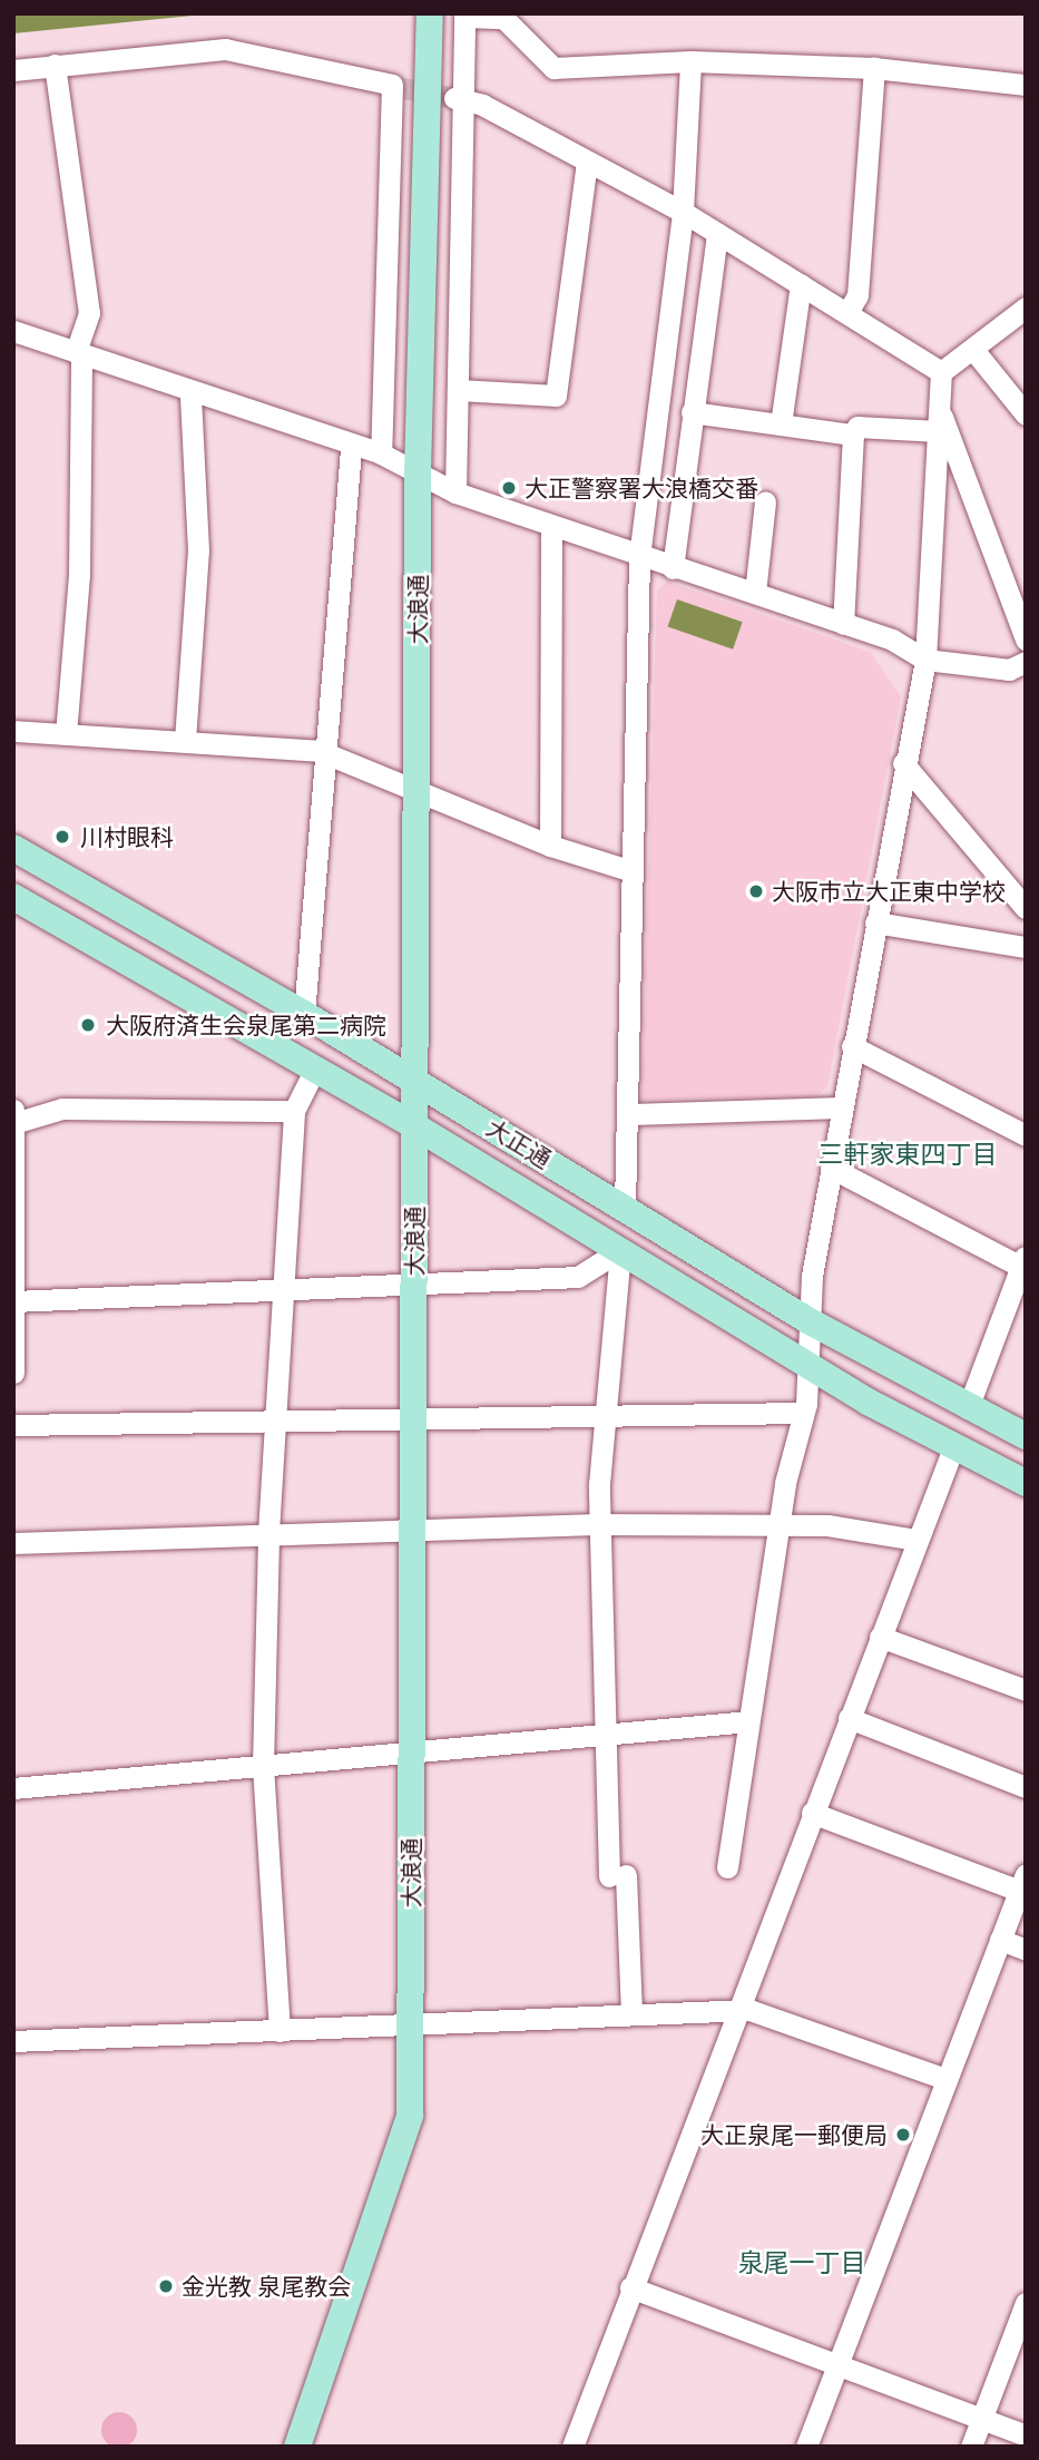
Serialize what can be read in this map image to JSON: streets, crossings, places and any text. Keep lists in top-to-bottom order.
{
  "streets": {
    "main road": ["大浪通", "大正通"]
  },
  "crossings": [
    ["大浪通", "大正通"]
  ],
  "districts": ["三軒家東四丁目", "泉尾一丁目"],
  "places": [
    "大正警察署大浪橋交番",
    "川村眼科",
    "大阪市立大正東中学校",
    "大阪府済生会泉尾第二病院",
    "大正泉尾一郵便局",
    "金光教 泉尾教会"
  ]
}
